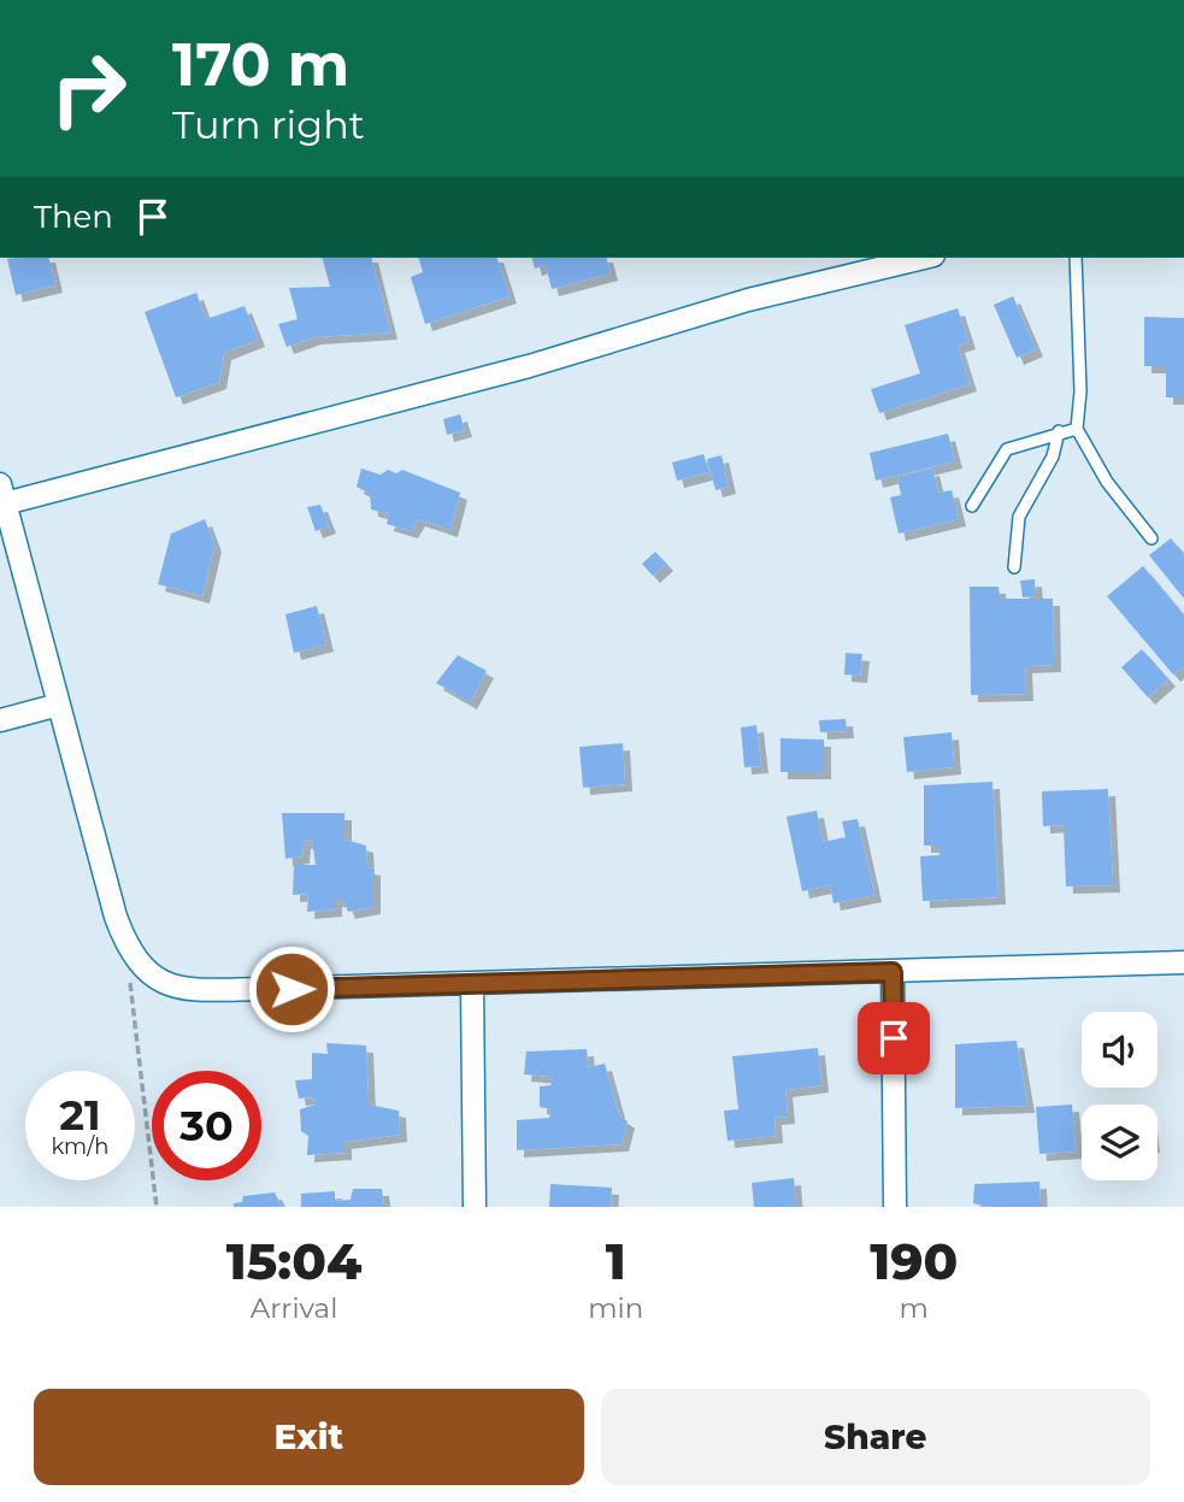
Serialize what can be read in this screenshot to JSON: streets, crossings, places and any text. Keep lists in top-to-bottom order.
{
  "page": {
    "turn": ["170 m", "Turn right"],
    "then": "Then",
    "speed": "21 km/h",
    "limit": "30",
    "eta": [
      "15:04",
      "Arrival",
      "1",
      "min",
      "190",
      "m"
    ],
    "buttons": ["Exit", "Share"]
  }
}
